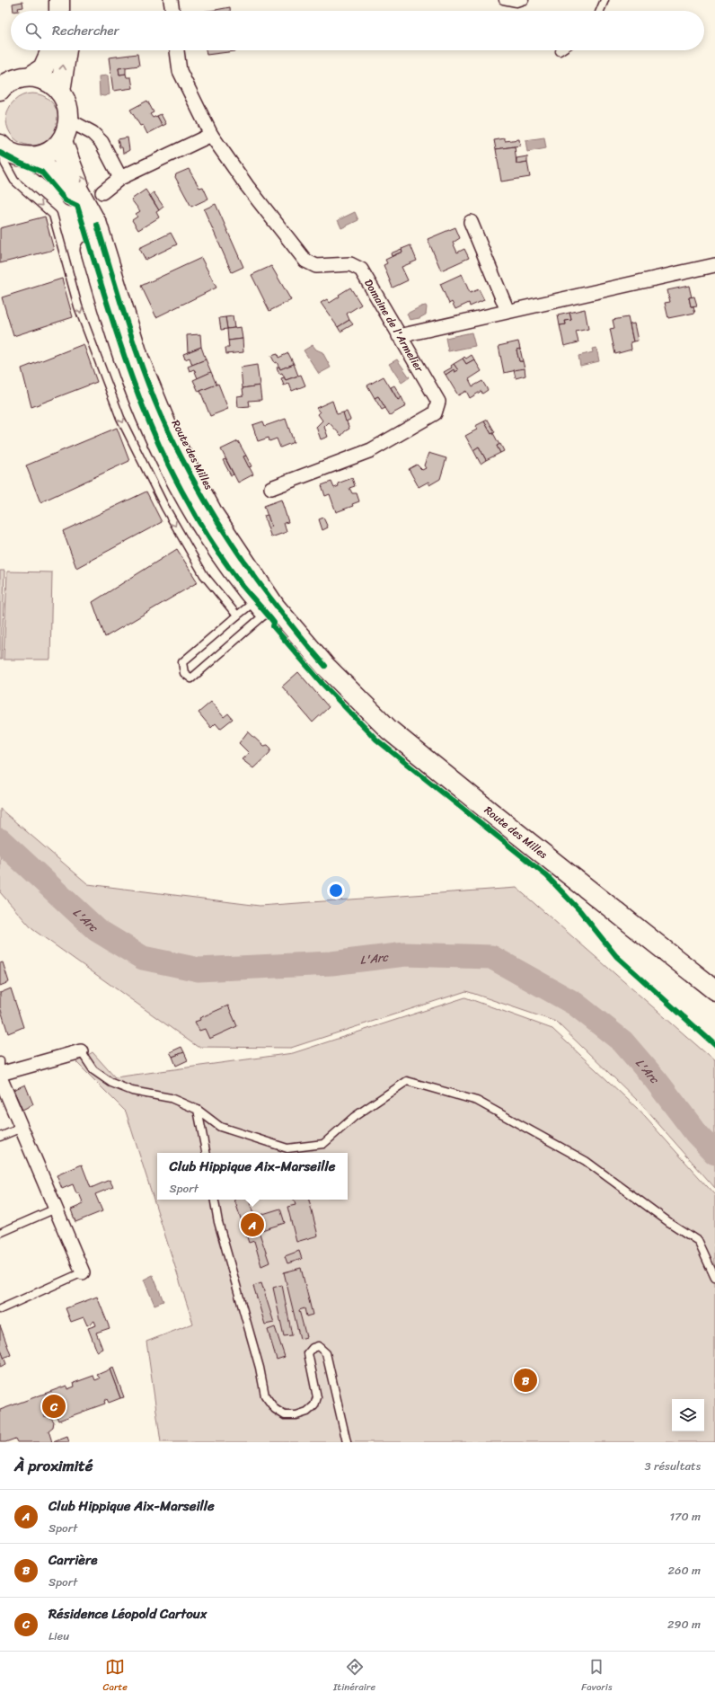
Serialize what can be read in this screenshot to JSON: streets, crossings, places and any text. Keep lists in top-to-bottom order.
{
  "streets": {
    "main road": ["Route des Milles"],
    "street": ["Domaine de l'Armelier"]
  },
  "water": ["L'Arc"],
  "page": {
    "search": "Rechercher",
    "popup": ["Club Hippique Aix-Marseille", "Sport"],
    "pins": ["A", "B", "C"],
    "heading": ["À proximité", "3 résultats"],
    "list": [
      {
        "mark": "A",
        "name": "Club Hippique Aix-Marseille",
        "note": "Sport",
        "value": "170 m"
      },
      {
        "mark": "B",
        "name": "Carrière",
        "note": "Sport",
        "value": "260 m"
      },
      {
        "mark": "C",
        "name": "Résidence Léopold Cartoux",
        "note": "Lieu",
        "value": "290 m"
      }
    ],
    "nav": ["Carte", "Itinéraire", "Favoris"]
  }
}
